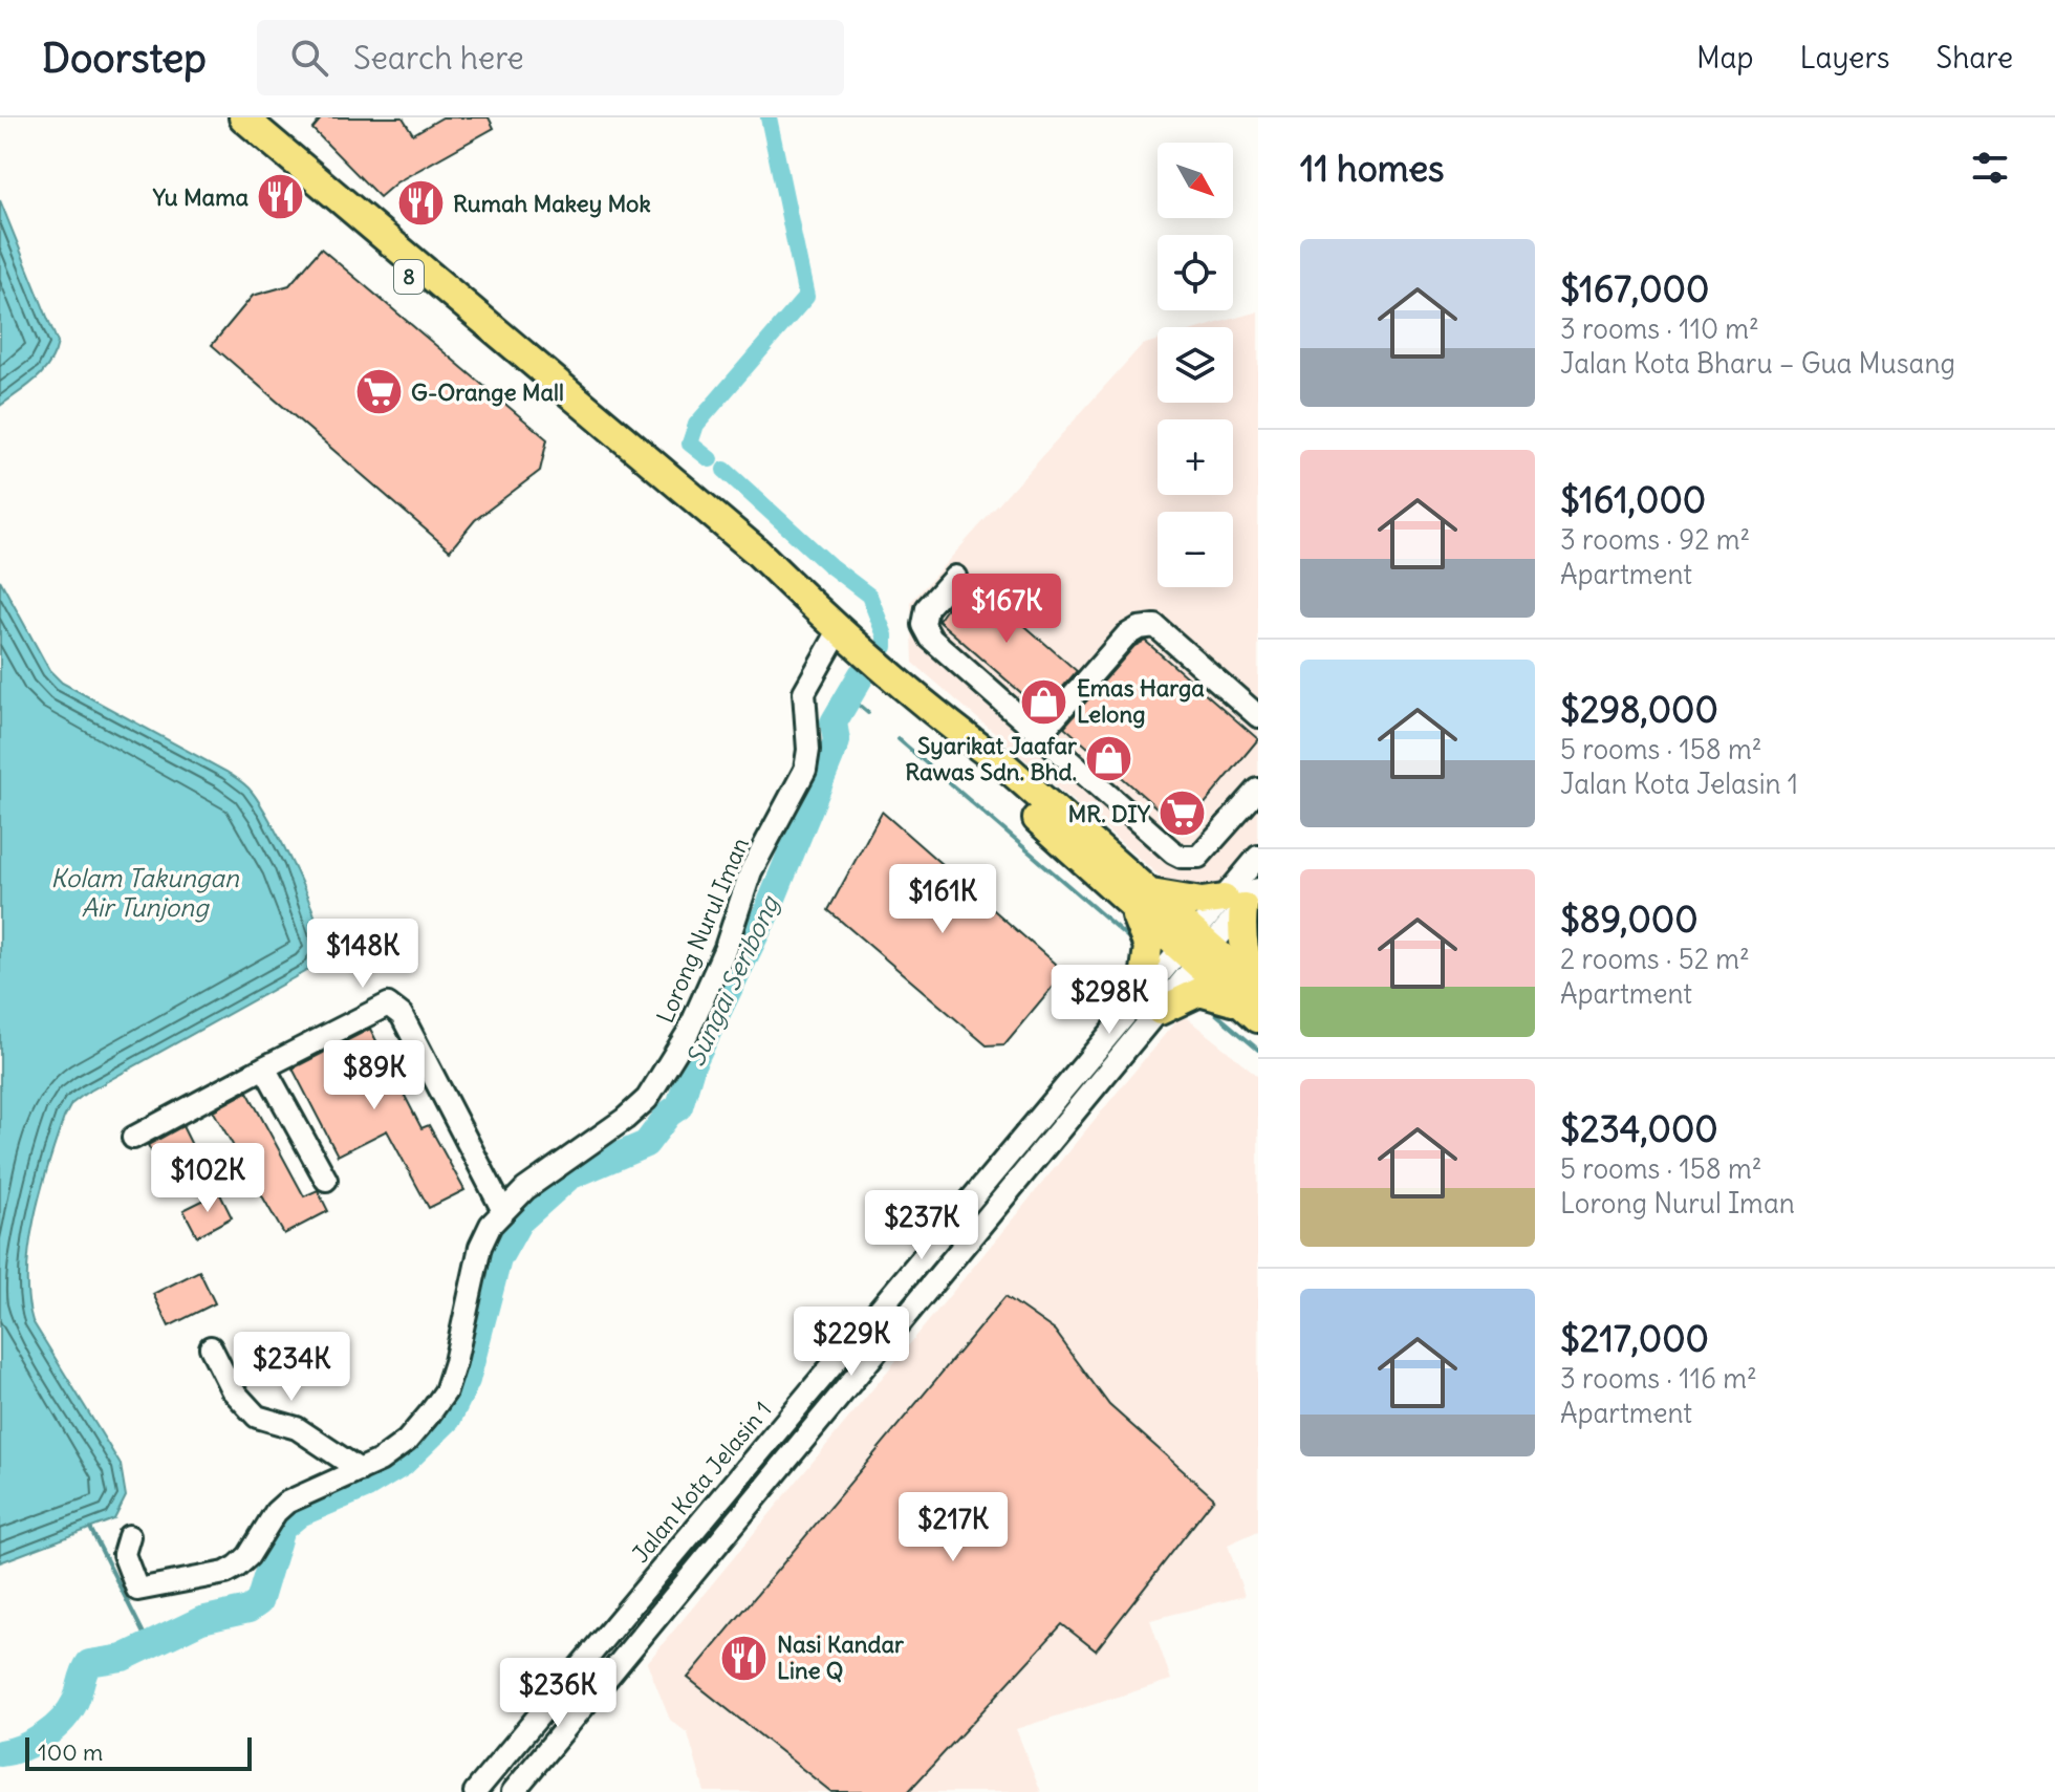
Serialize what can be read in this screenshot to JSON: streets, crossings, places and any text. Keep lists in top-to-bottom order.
{
  "streets": {
    "main road": ["8"],
    "street": ["Lorong Nurul Iman", "Jalan Kota Jelasin 1"]
  },
  "crossings": [
    ["8", "Lorong Nurul Iman"]
  ],
  "water": ["Kolam Takungan Air Tunjong", "Sungai Seribong"],
  "places": {
    "restaurant": ["Yu Mama", "Rumah Makey Mok", "Nasi Kandar Line Q"],
    "supermarket": ["G-Orange Mall", "MR. DIY"],
    "shop": ["Emas Harga Lelong", "Syarikat Jaafar Rawas Sdn. Bhd."]
  },
  "scale_bar": "100 m",
  "north": "bottom right",
  "page": {
    "header": "Doorstep",
    "search": "Search here",
    "nav": ["Map", "Layers", "Share"],
    "heading": "11 homes",
    "map_buttons": ["+", "−"],
    "list": [
      {
        "name": "$167,000",
        "note": "3 rooms · 110 m² · Jalan Kota Bharu – Gua Musang"
      },
      {
        "name": "$161,000",
        "note": "3 rooms · 92 m² · Apartment"
      },
      {
        "name": "$298,000",
        "note": "5 rooms · 158 m² · Jalan Kota Jelasin 1"
      },
      {
        "name": "$89,000",
        "note": "2 rooms · 52 m² · Apartment"
      },
      {
        "name": "$234,000",
        "note": "5 rooms · 158 m² · Lorong Nurul Iman"
      },
      {
        "name": "$217,000",
        "note": "3 rooms · 116 m² · Apartment"
      }
    ],
    "price": [
      "$167K",
      "$161K",
      "$148K",
      "$298K",
      "$89K",
      "$102K",
      "$237K",
      "$229K",
      "$234K",
      "$217K",
      "$236K"
    ],
    "scale": "100 m"
  }
}
